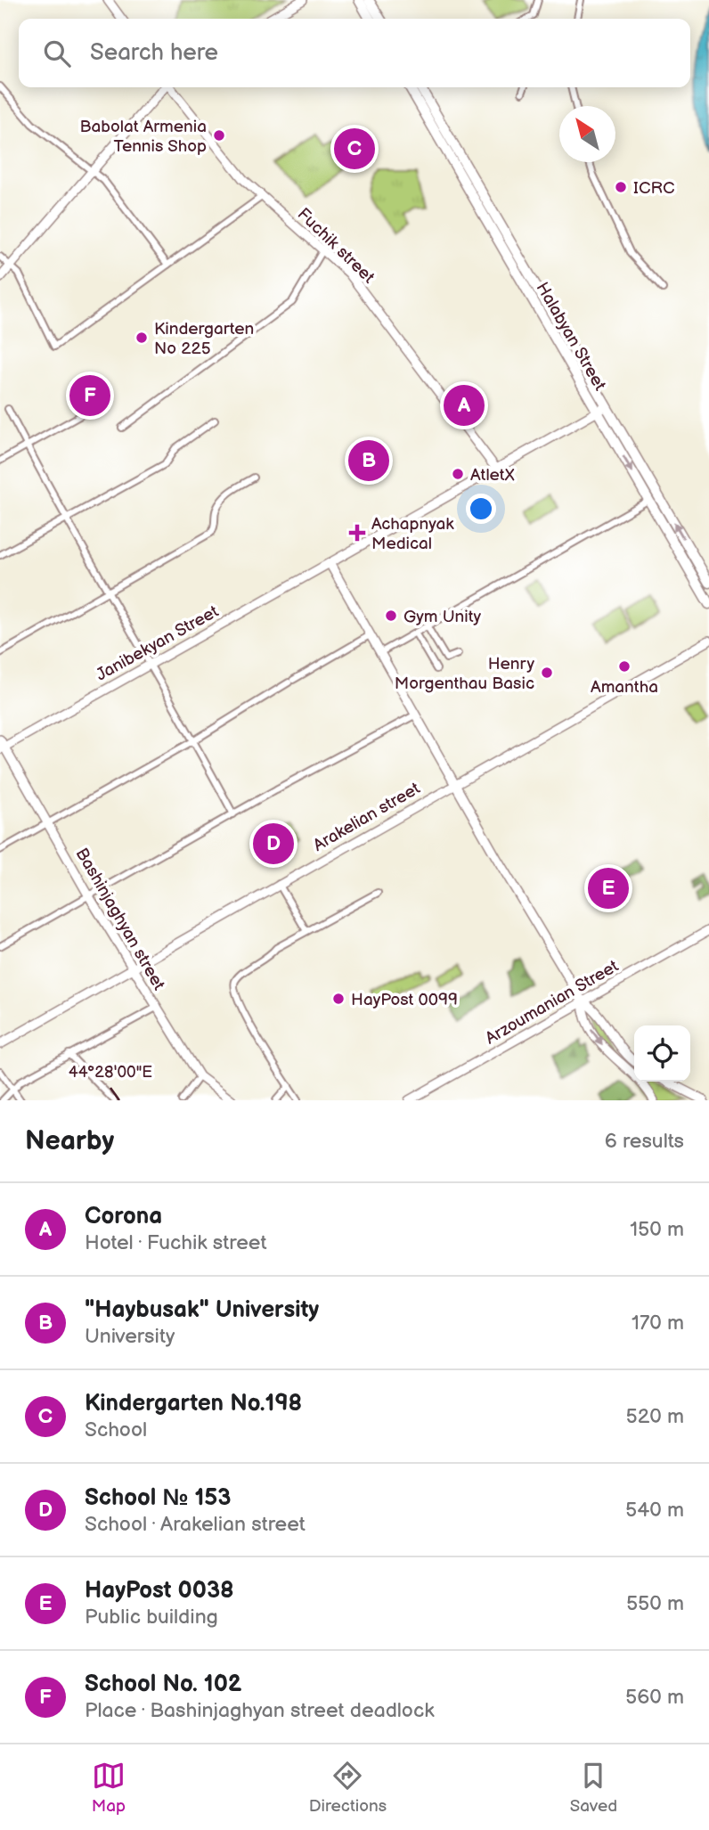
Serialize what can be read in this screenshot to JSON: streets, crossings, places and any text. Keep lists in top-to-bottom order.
{
  "streets": {
    "main road": [
      "Fuchik street",
      "Halabyan Street",
      "Janibekyan Street",
      "Arakelian street",
      "Bashinjaghyan street",
      "Arzoumanian Street"
    ]
  },
  "crossings": [
    ["Fuchik street", "Janibekyan Street"],
    ["Halabyan Street", "Janibekyan Street"],
    ["Janibekyan Street", "Bashinjaghyan street"],
    ["Arakelian street", "Bashinjaghyan street"]
  ],
  "places": {
    "other": [
      "Babolat Armenia Tennis Shop",
      "ICRC",
      "Kindergarten No 225",
      "AtletX",
      "Gym Unity",
      "Amantha",
      "Henry Morgenthau Basic",
      "HayPost 0099"
    ],
    "health": ["Achapnyak Medical"]
  },
  "north": "top left",
  "page": {
    "search": "Search here",
    "pins": [
      "C",
      "F",
      "A",
      "B",
      "D",
      "E"
    ],
    "heading": ["Nearby", "6 results"],
    "list": [
      {
        "mark": "A",
        "name": "Corona",
        "note": "Hotel · Fuchik street",
        "value": "150 m"
      },
      {
        "mark": "B",
        "name": "\"Haybusak\" University",
        "note": "University",
        "value": "170 m"
      },
      {
        "mark": "C",
        "name": "Kindergarten No.198",
        "note": "School",
        "value": "520 m"
      },
      {
        "mark": "D",
        "name": "School № 153",
        "note": "School · Arakelian street",
        "value": "540 m"
      },
      {
        "mark": "E",
        "name": "HayPost 0038",
        "note": "Public building",
        "value": "550 m"
      },
      {
        "mark": "F",
        "name": "School No. 102",
        "note": "Place · Bashinjaghyan street deadlock",
        "value": "560 m"
      }
    ],
    "nav": ["Map", "Directions", "Saved"]
  },
  "coordinates": ["44°28'00\"E"]
}
